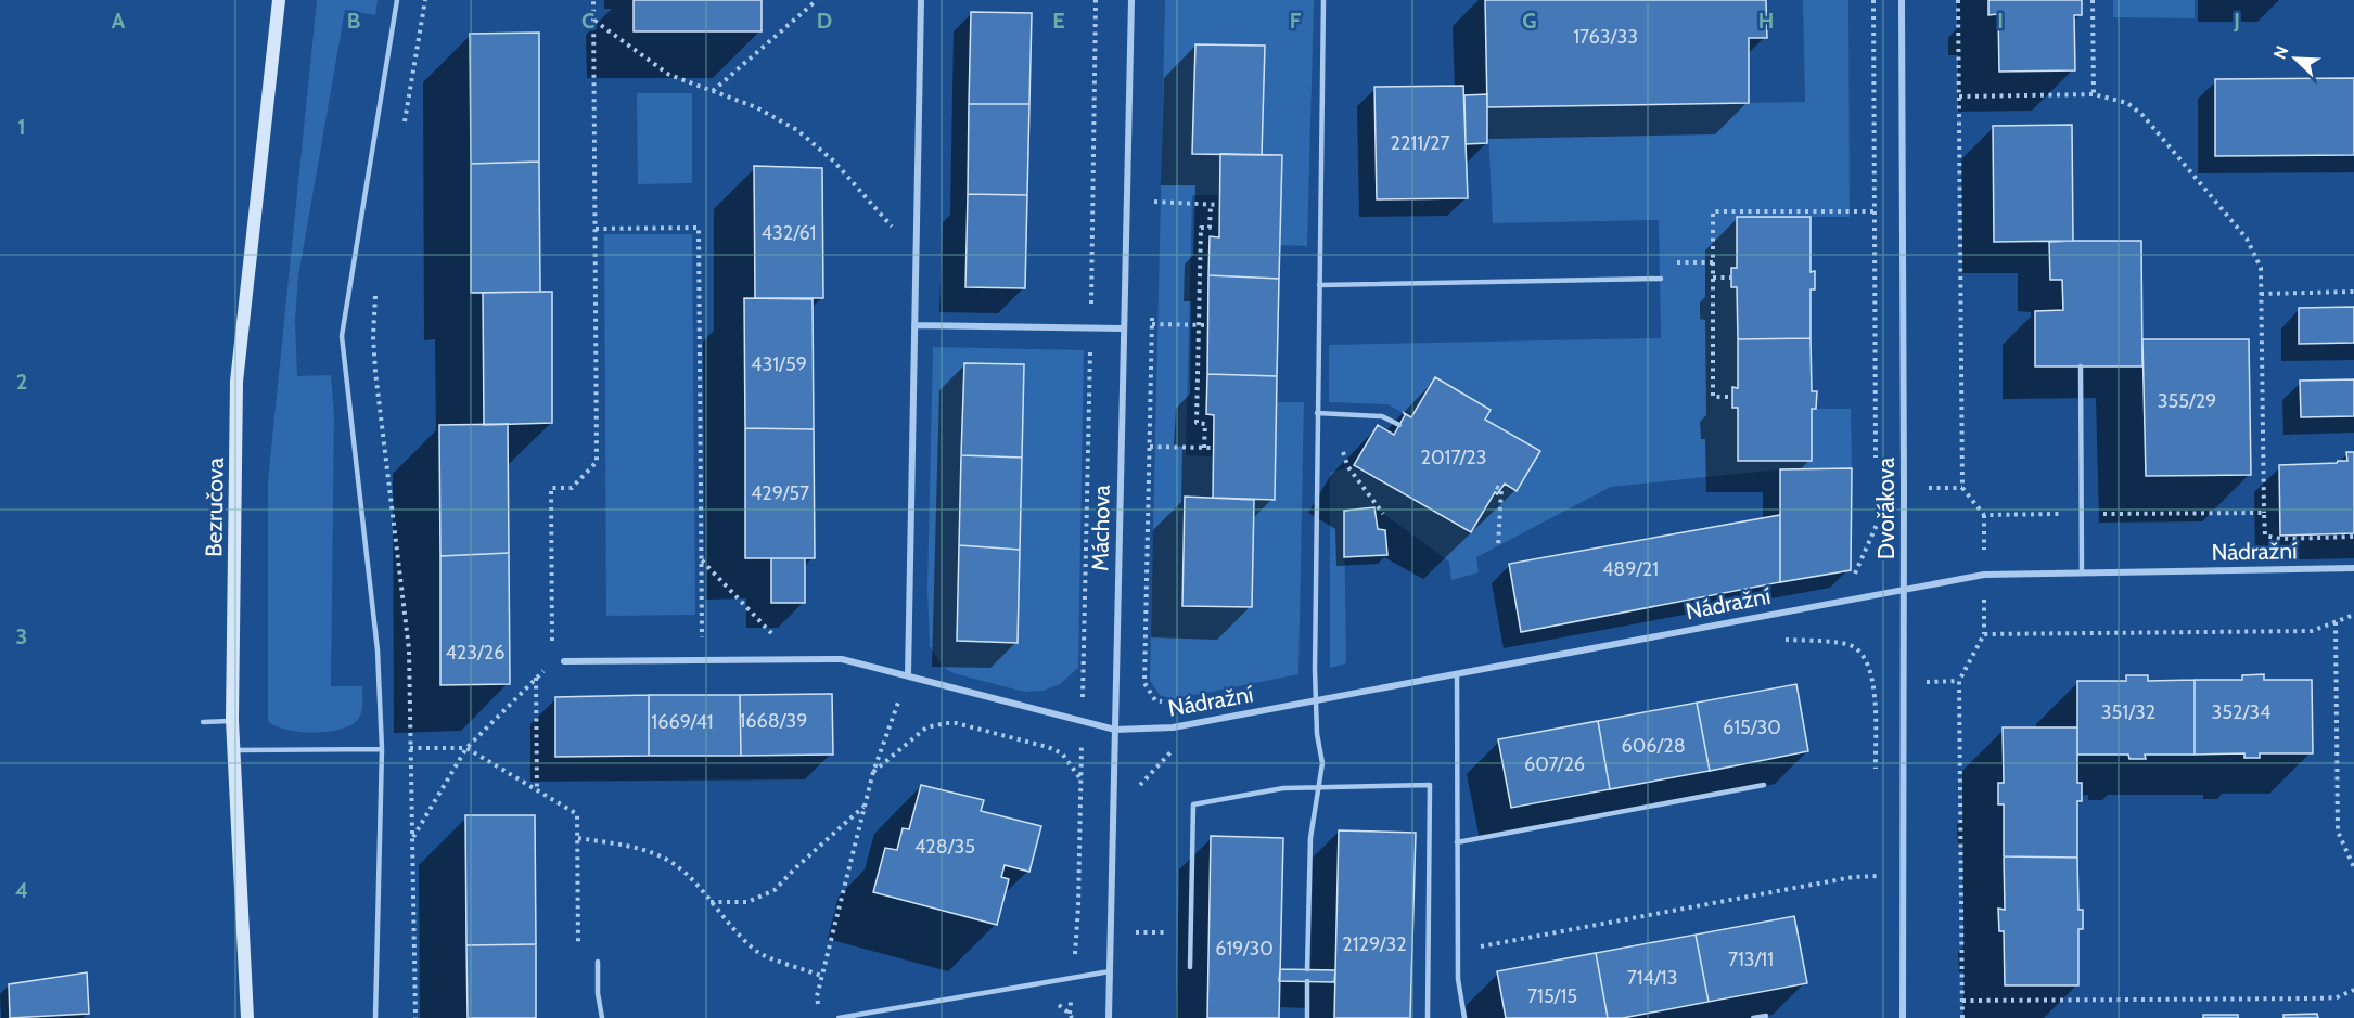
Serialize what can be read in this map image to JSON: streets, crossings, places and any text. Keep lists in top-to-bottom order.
{
  "streets": {
    "street": [
      "Bezručova",
      "Dvořákova",
      "Máchova",
      "Nádražní"
    ]
  },
  "crossings": [
    ["Dvořákova", "Nádražní"],
    ["Máchova", "Nádražní"]
  ],
  "house_numbers": [
    "1763/33",
    "2211/27",
    "432/61",
    "431/59",
    "355/29",
    "2017/23",
    "429/57",
    "489/21",
    "423/26",
    "351/32",
    "352/34",
    "1668/39",
    "1669/41",
    "615/30",
    "606/28",
    "607/26",
    "428/35",
    "2129/32",
    "619/30",
    "713/11",
    "714/13",
    "715/15"
  ],
  "north": "top left",
  "grid": {
    "columns": [
      "A",
      "B",
      "C",
      "D",
      "E",
      "F",
      "G",
      "H",
      "I",
      "J"
    ],
    "rows": [
      "1",
      "2",
      "3",
      "4"
    ]
  }
}
